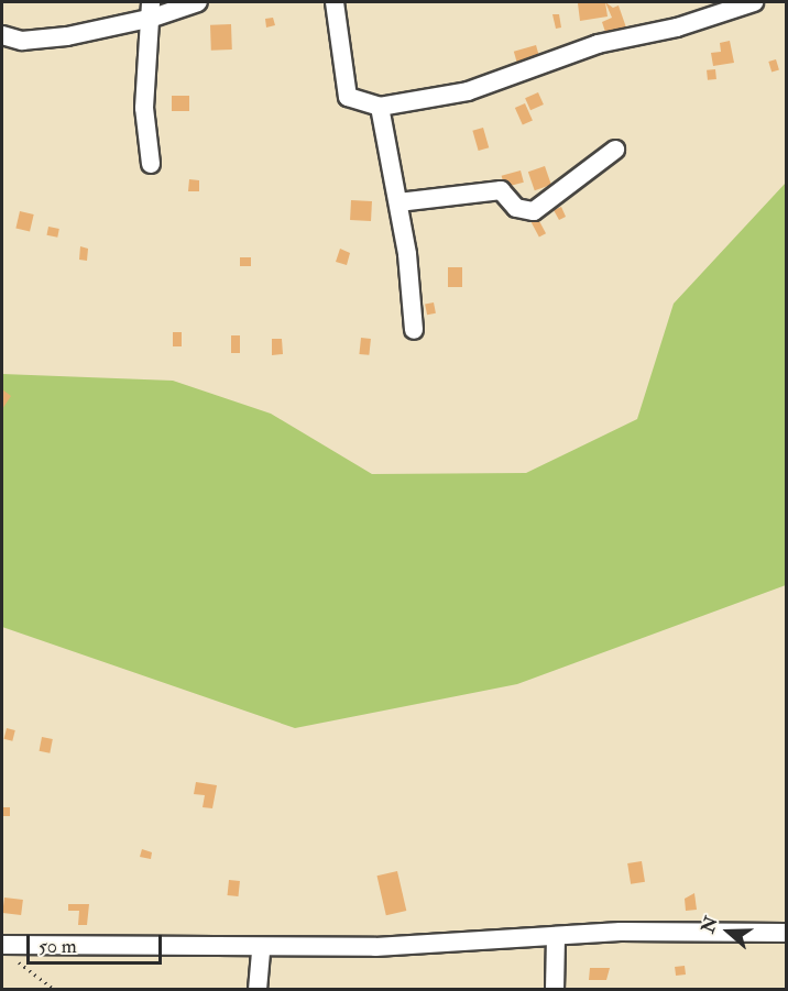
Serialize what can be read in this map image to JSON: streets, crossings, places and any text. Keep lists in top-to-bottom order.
{
  "scale_bar": "50 m",
  "north": "left"
}
